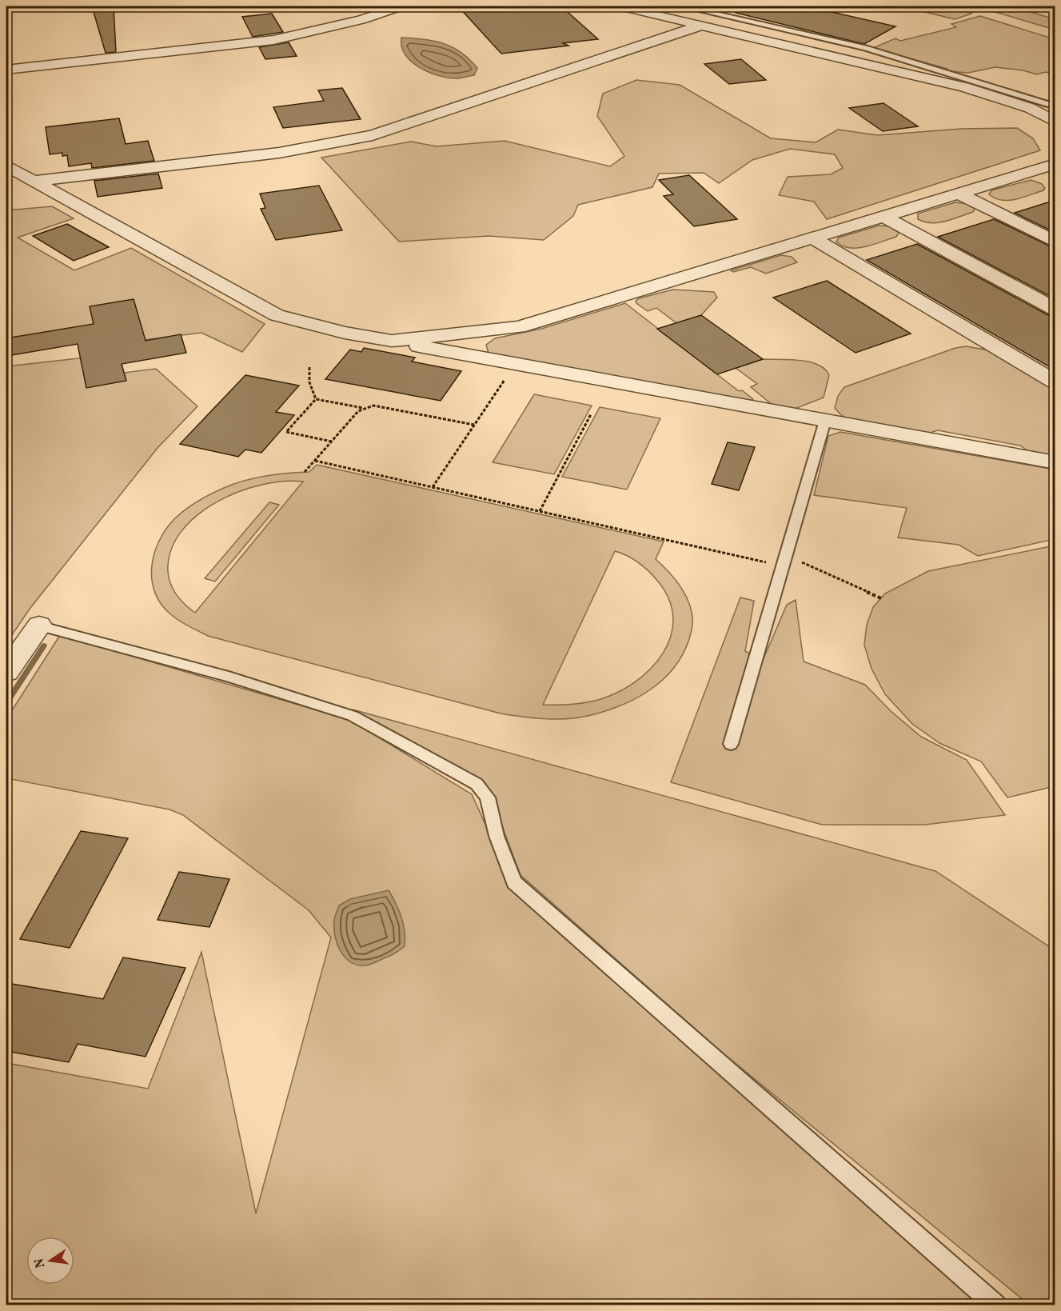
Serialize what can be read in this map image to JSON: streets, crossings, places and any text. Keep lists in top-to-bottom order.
{
  "north": "left"
}
